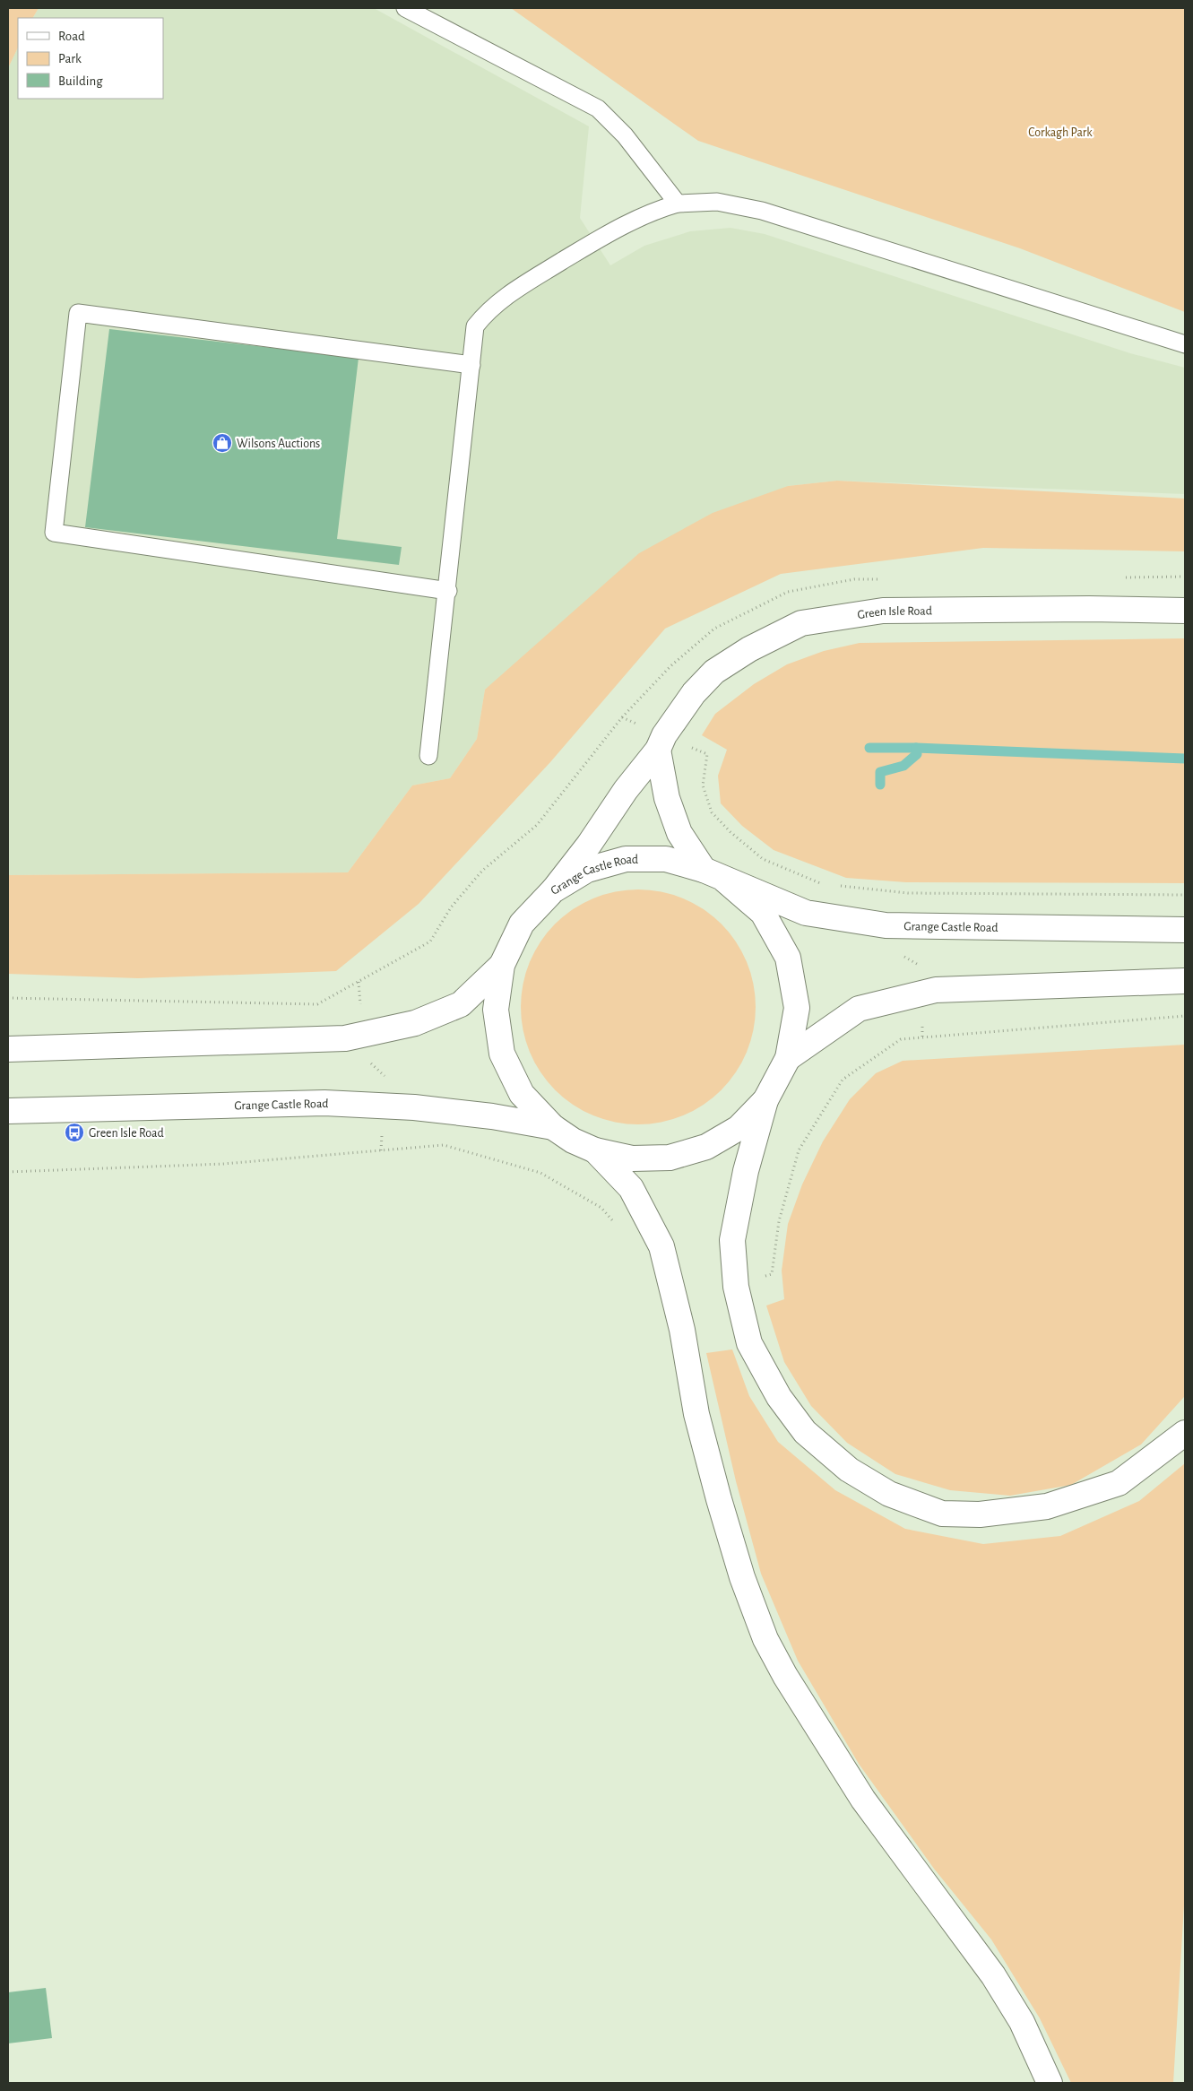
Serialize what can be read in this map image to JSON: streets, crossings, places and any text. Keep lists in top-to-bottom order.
{
  "streets": {
    "main road": ["Green Isle Road", "Grange Castle Road"]
  },
  "crossings": [
    ["Green Isle Road", "Grange Castle Road"]
  ],
  "parks": ["Corkagh Park"],
  "places": {
    "shop": ["Wilsons Auctions"],
    "bus stop": ["Green Isle Road"]
  },
  "legend": ["Road", "Park", "Building"]
}
